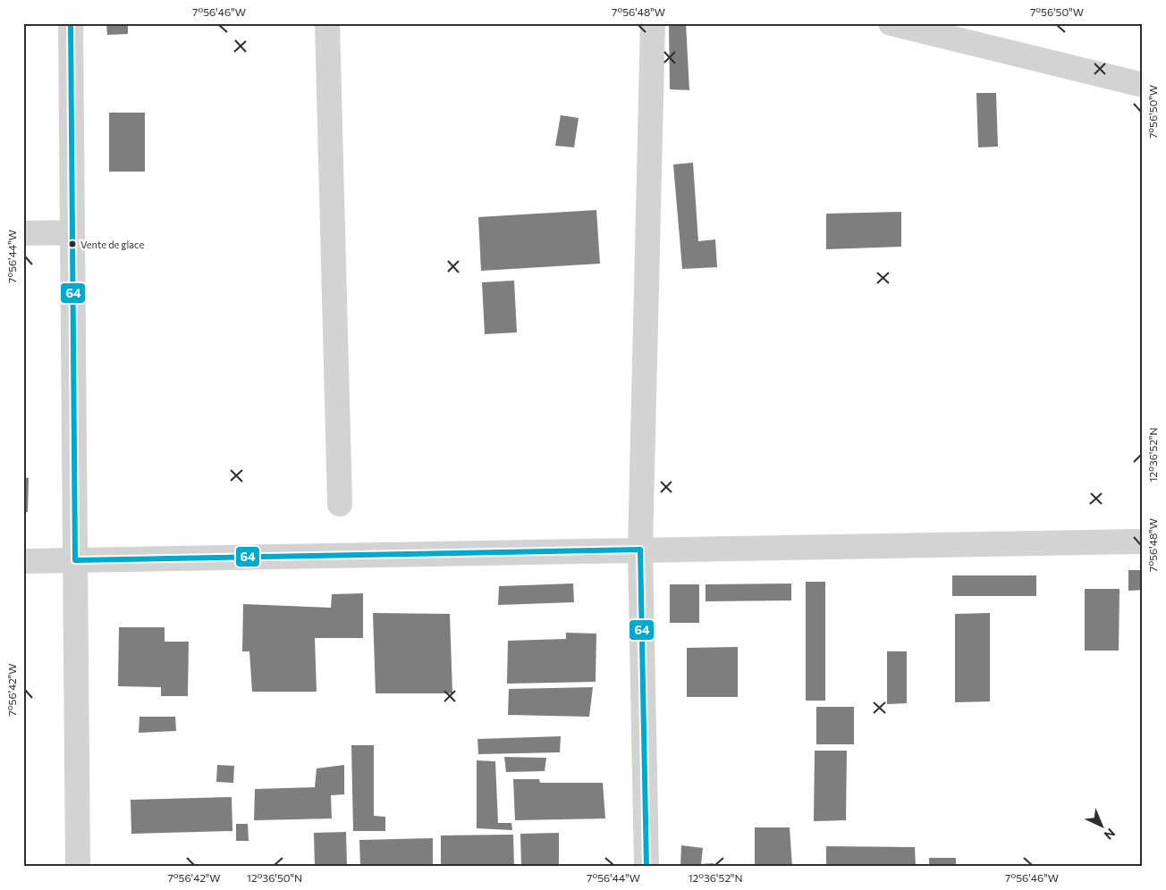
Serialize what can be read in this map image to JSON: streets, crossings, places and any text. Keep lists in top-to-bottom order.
{
  "places": ["Vente de glace"],
  "lines": ["transit line 64"],
  "north": "bottom right",
  "coordinates": [
    "7°56'46\"W",
    "7°56'48\"W",
    "7°56'50\"W",
    "7°56'44\"W",
    "12°36'52\"N",
    "7°56'42\"W",
    "12°36'50\"N"
  ]
}
